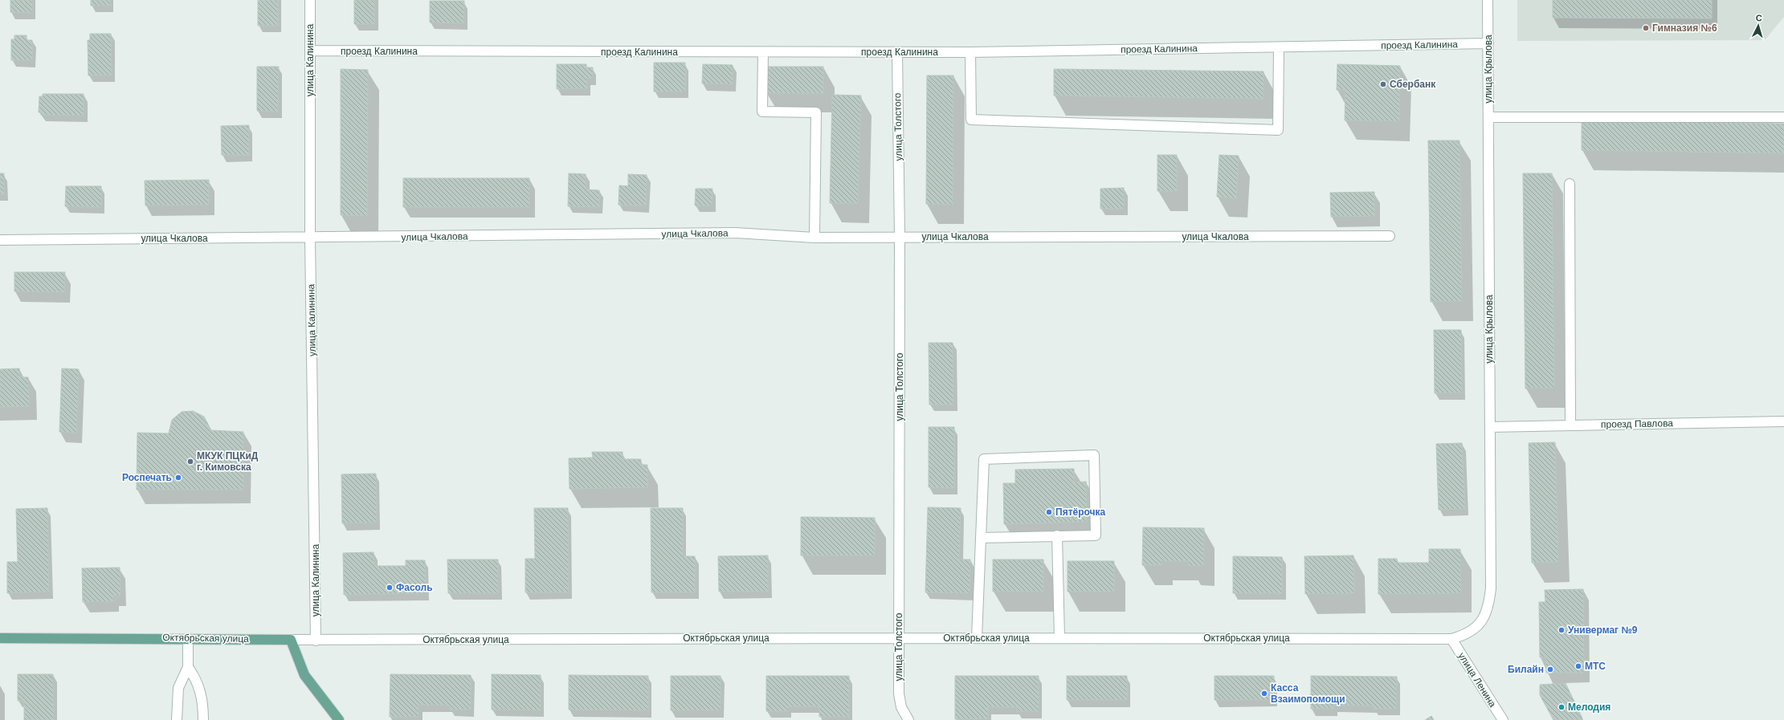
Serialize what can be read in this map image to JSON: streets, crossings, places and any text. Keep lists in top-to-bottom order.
{
  "streets": {
    "main road": ["Октябрьская улица"],
    "street": [
      "проезд Калинина",
      "улица Калинина",
      "улица Крылова",
      "улица Толстого",
      "улица Чкалова",
      "проезд Павлова",
      "улица Ленина"
    ]
  },
  "crossings": [
    ["проезд Калинина", "улица Калинина"],
    ["проезд Калинина", "улица Крылова"],
    ["проезд Калинина", "улица Толстого"],
    ["улица Калинина", "улица Чкалова"],
    ["улица Калинина", "Октябрьская улица"],
    ["улица Крылова", "проезд Павлова"],
    ["улица Крылова", "Октябрьская улица"],
    ["улица Крылова", "улица Ленина"],
    ["улица Толстого", "улица Чкалова"],
    ["улица Толстого", "Октябрьская улица"],
    ["Октябрьская улица", "улица Ленина"]
  ],
  "places": [
    "Гимназия №6",
    "Сбербанк",
    "МКУК ПЦКиД г. Кимовска",
    "Роспечать",
    "Пятёрочка",
    "Фасоль",
    "Универмаг №9",
    "МТС",
    "Билайн",
    "Касса Взаимопомощи",
    "Мелодия"
  ],
  "north": "top"
}
